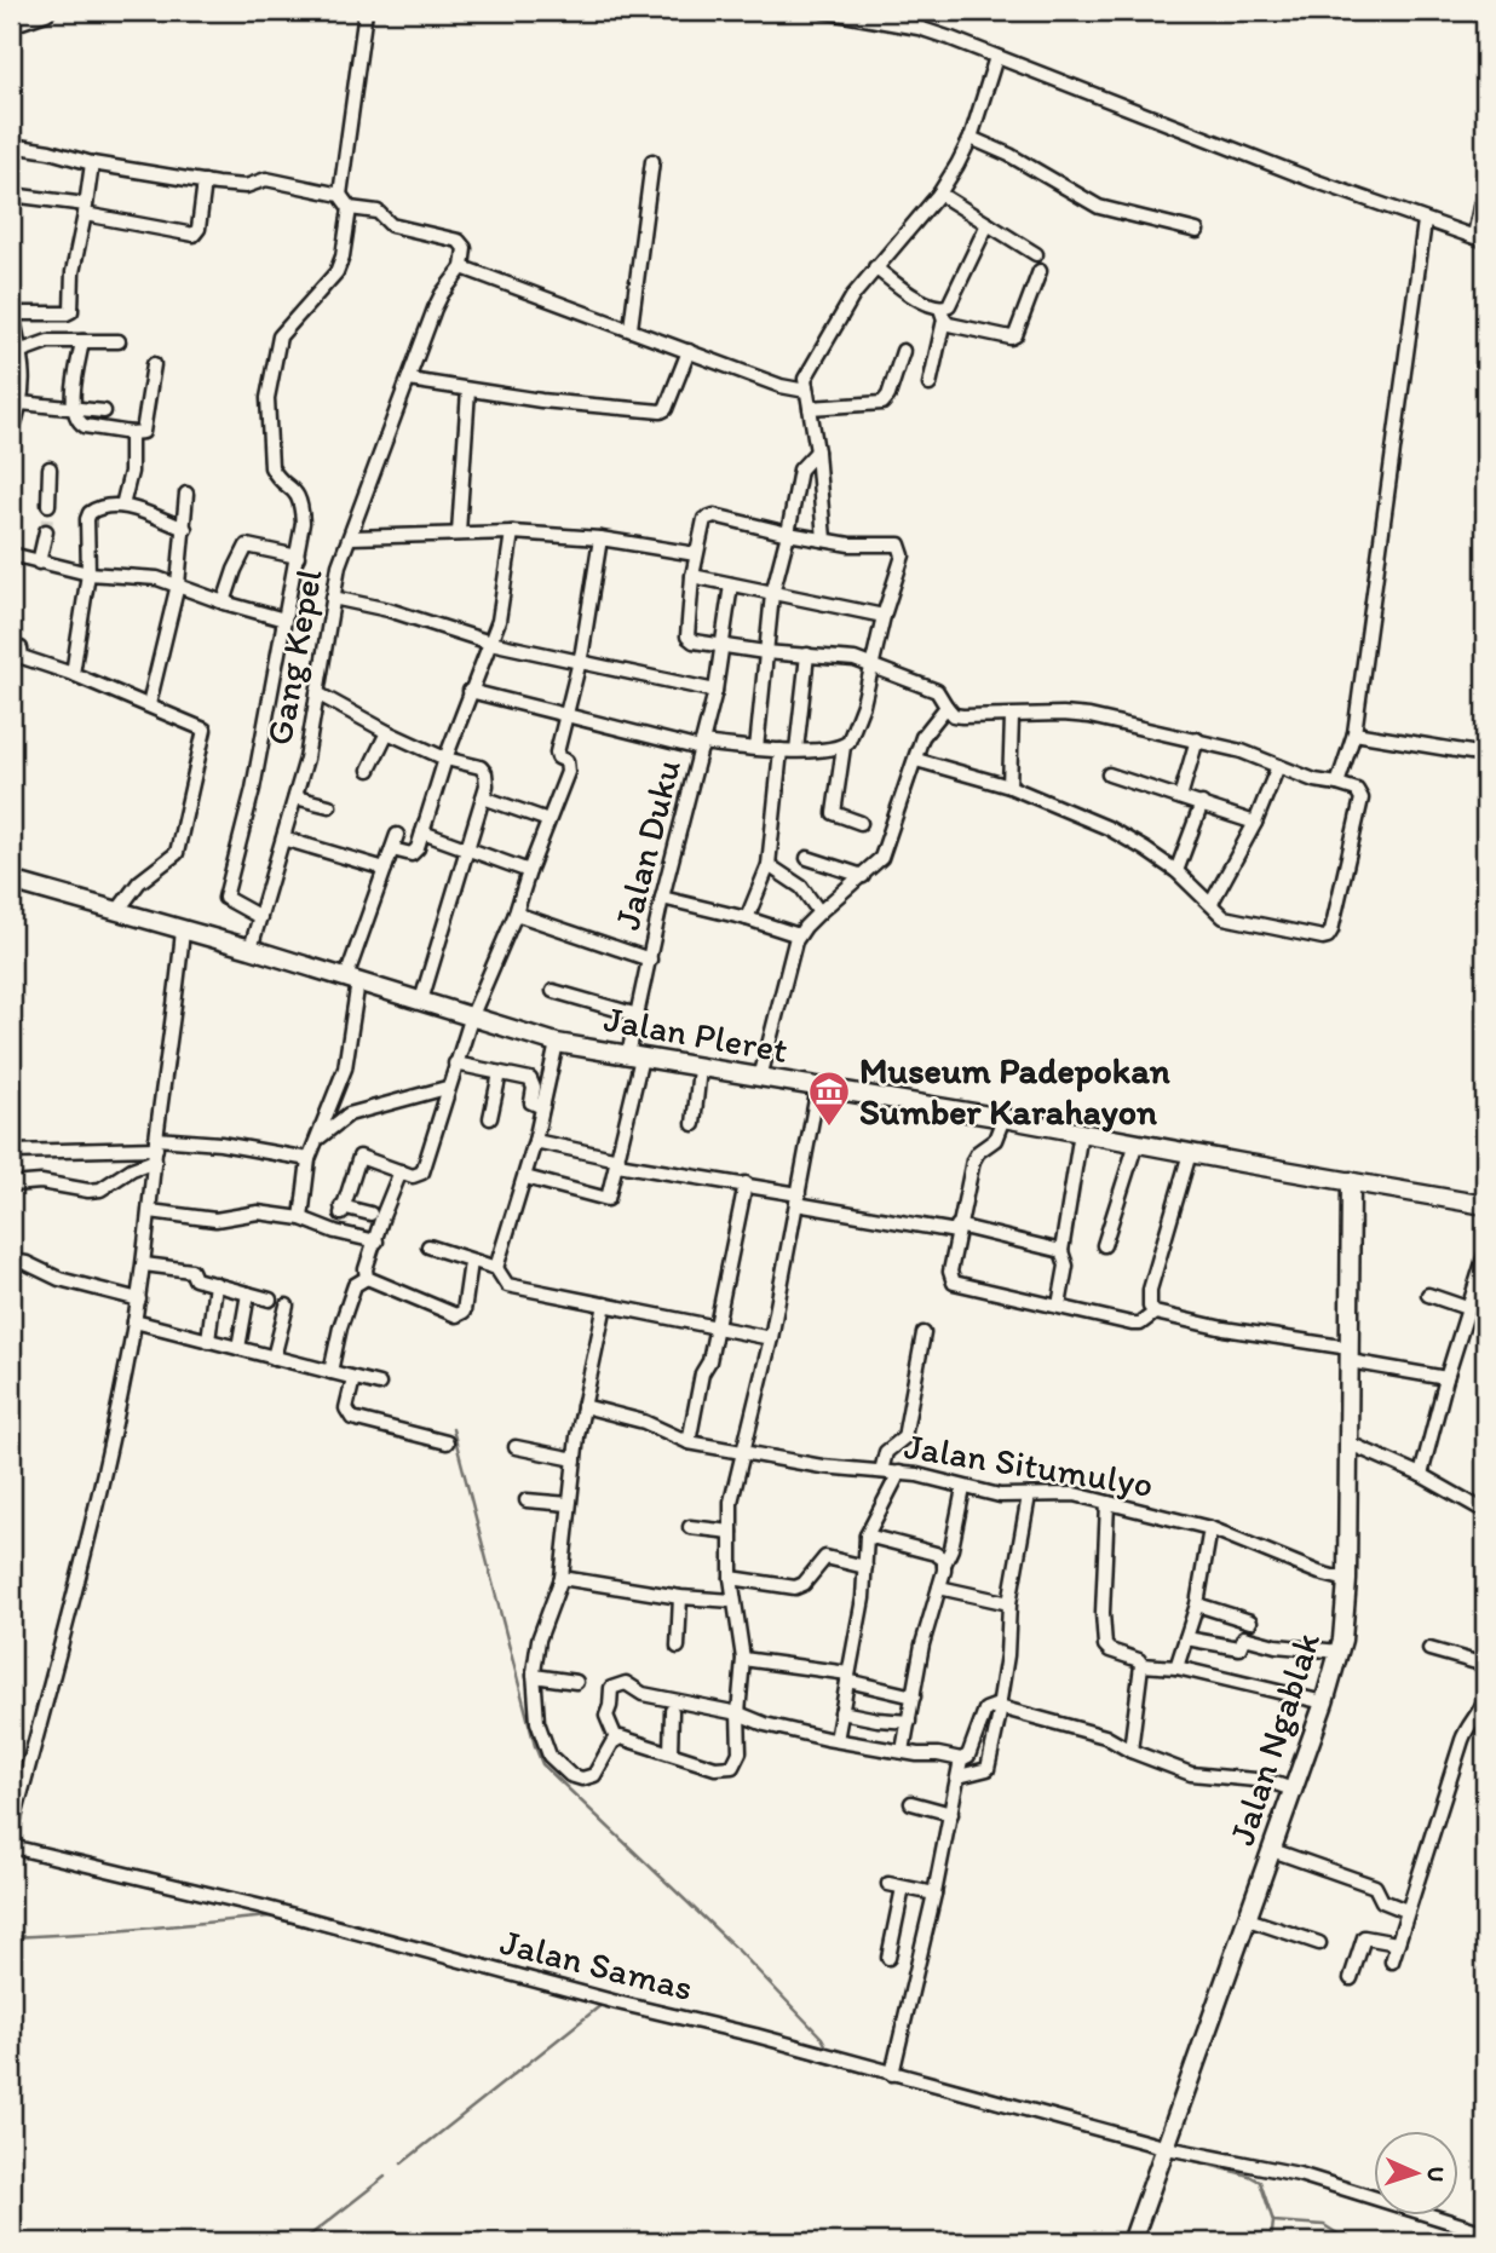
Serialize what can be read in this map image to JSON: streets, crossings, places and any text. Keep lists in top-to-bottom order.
{
  "streets": {
    "main road": ["Jalan Pleret", "Jalan Ngablak"],
    "street": [
      "Gang Kepel",
      "Jalan Duku",
      "Jalan Situmulyo",
      "Jalan Samas"
    ]
  },
  "crossings": [
    ["Gang Kepel", "Jalan Pleret"],
    ["Jalan Duku", "Jalan Pleret"],
    ["Jalan Pleret", "Jalan Ngablak"],
    ["Jalan Situmulyo", "Jalan Ngablak"],
    ["Jalan Ngablak", "Jalan Samas"]
  ],
  "places": {
    "museum": ["Museum Padepokan Sumber Karahayon"]
  },
  "north": "right"
}
